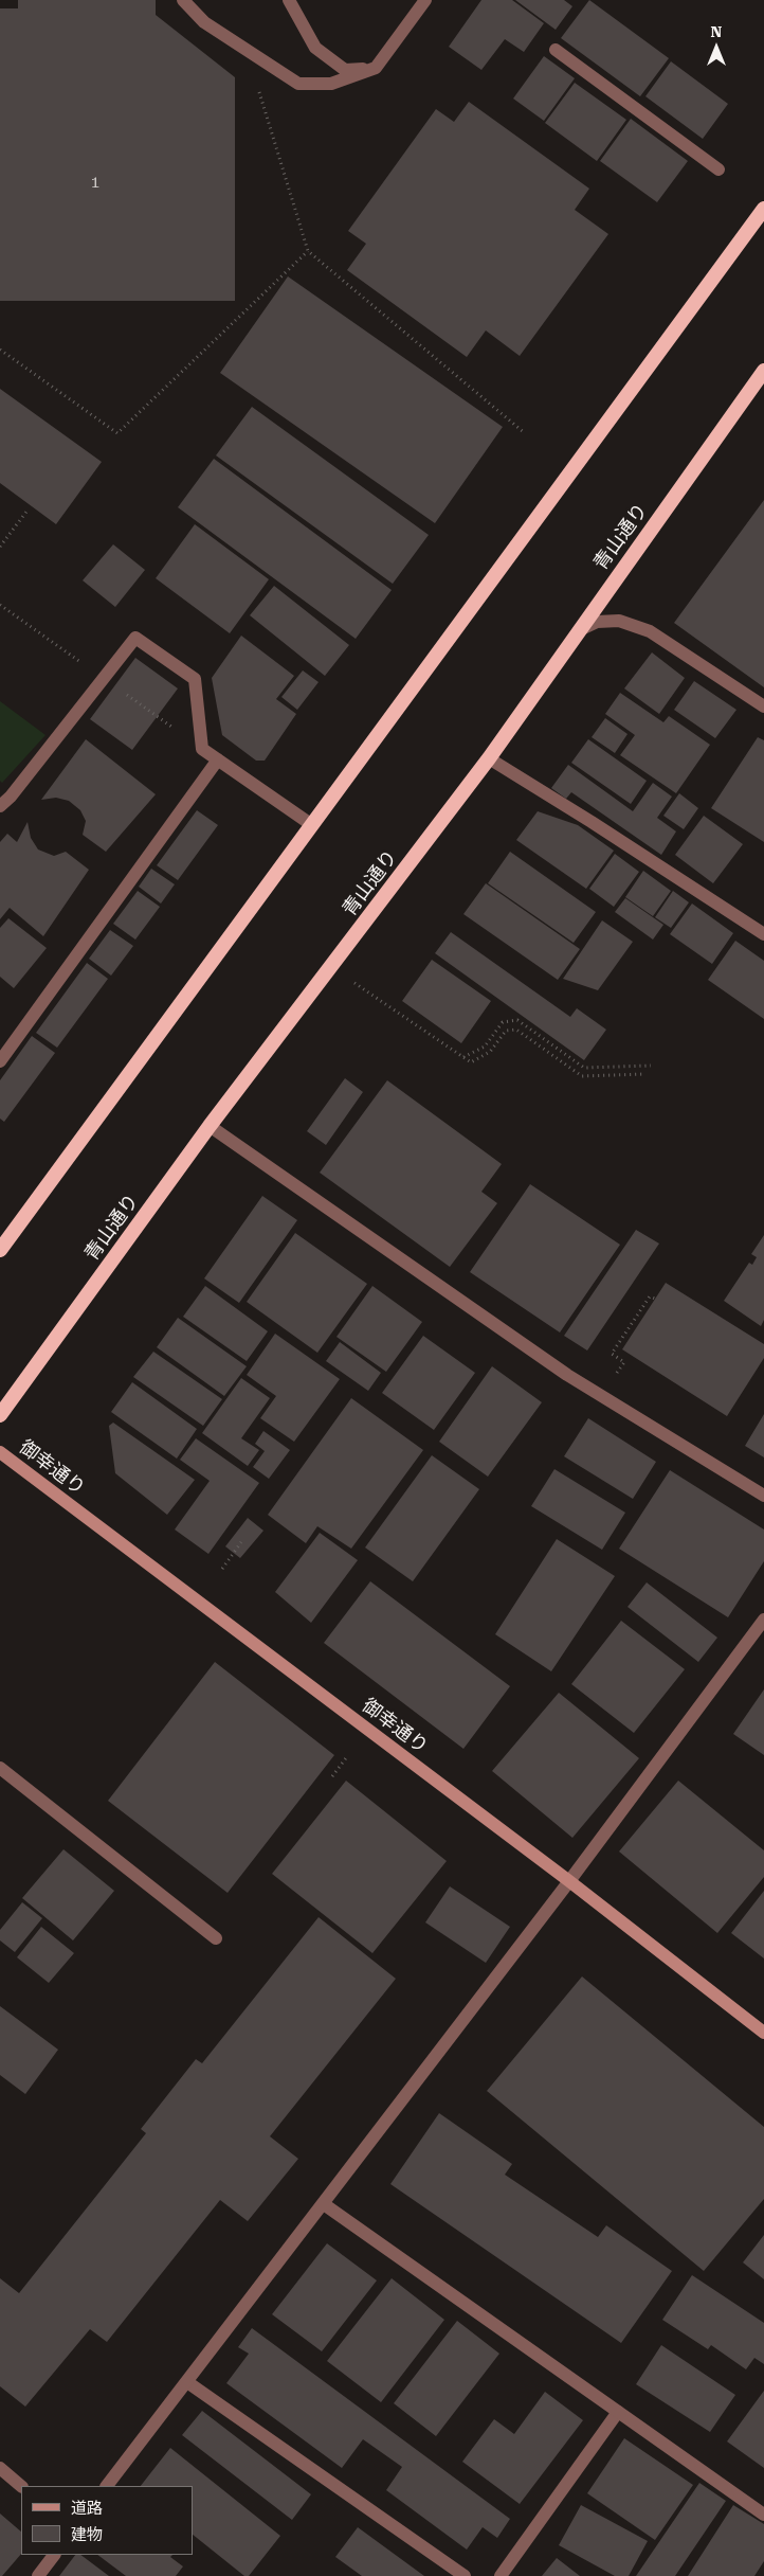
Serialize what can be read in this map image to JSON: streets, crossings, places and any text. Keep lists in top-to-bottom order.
{
  "streets": {
    "highway": ["青山通り"],
    "main road": ["御幸通り"]
  },
  "house_numbers": ["1"],
  "legend": ["道路", "建物"],
  "north": "top"
}
